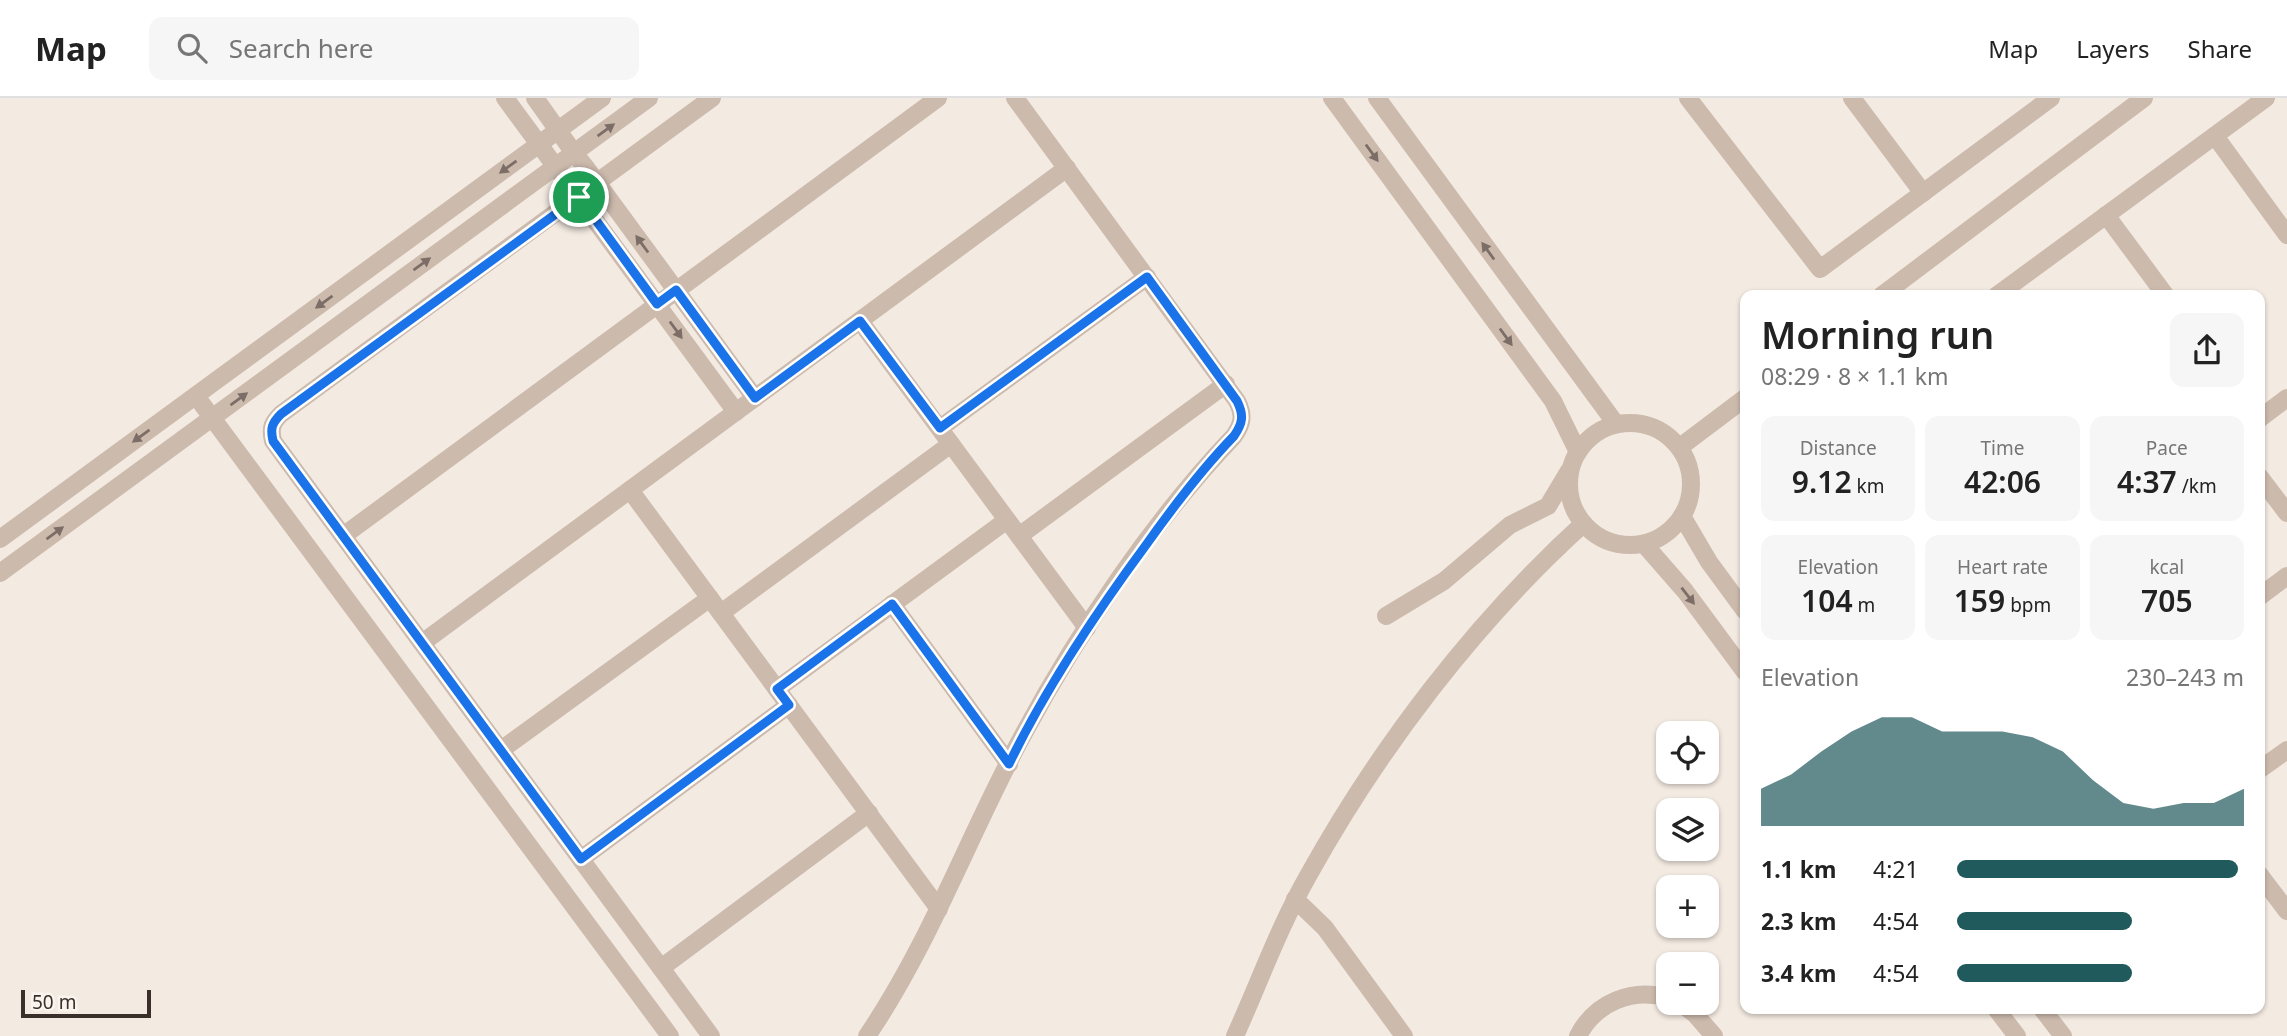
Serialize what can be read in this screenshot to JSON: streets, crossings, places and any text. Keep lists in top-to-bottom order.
{
  "scale_bar": "50 m",
  "page": {
    "header": "Map",
    "search": "Search here",
    "nav": ["Map", "Layers", "Share"],
    "heading": ["Morning run", "08:29 · 8 × 1.1 km"],
    "stats": [
      ["Distance", "9.12 km"],
      ["Time", "42:06"],
      ["Pace", "4:37 /km"],
      ["Elevation", "104 m"],
      ["Heart rate", "159 bpm"],
      ["kcal", "705"]
    ],
    "chart": ["Elevation", "230–243 m"],
    "map_buttons": ["+", "−"],
    "list": [
      {
        "name": "1.1 km",
        "note": "4:21"
      },
      {
        "name": "2.3 km",
        "note": "4:54"
      },
      {
        "name": "3.4 km",
        "note": "4:54"
      }
    ],
    "scale": "50 m"
  }
}
